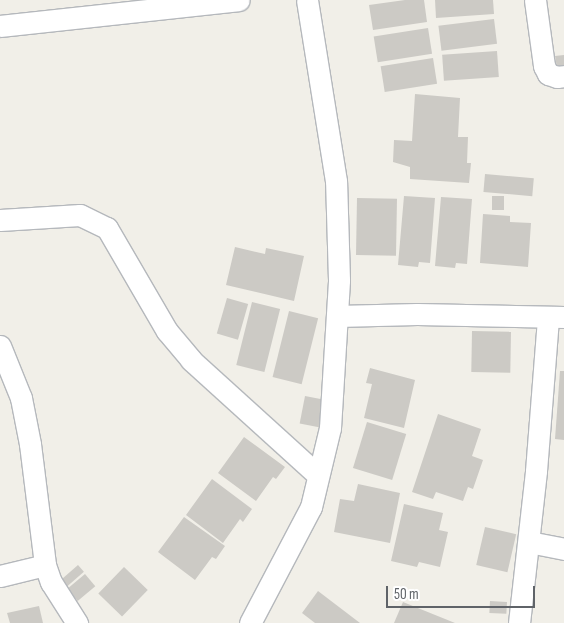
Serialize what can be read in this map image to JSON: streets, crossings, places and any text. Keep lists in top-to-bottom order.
{
  "scale_bar": "50 m"
}
